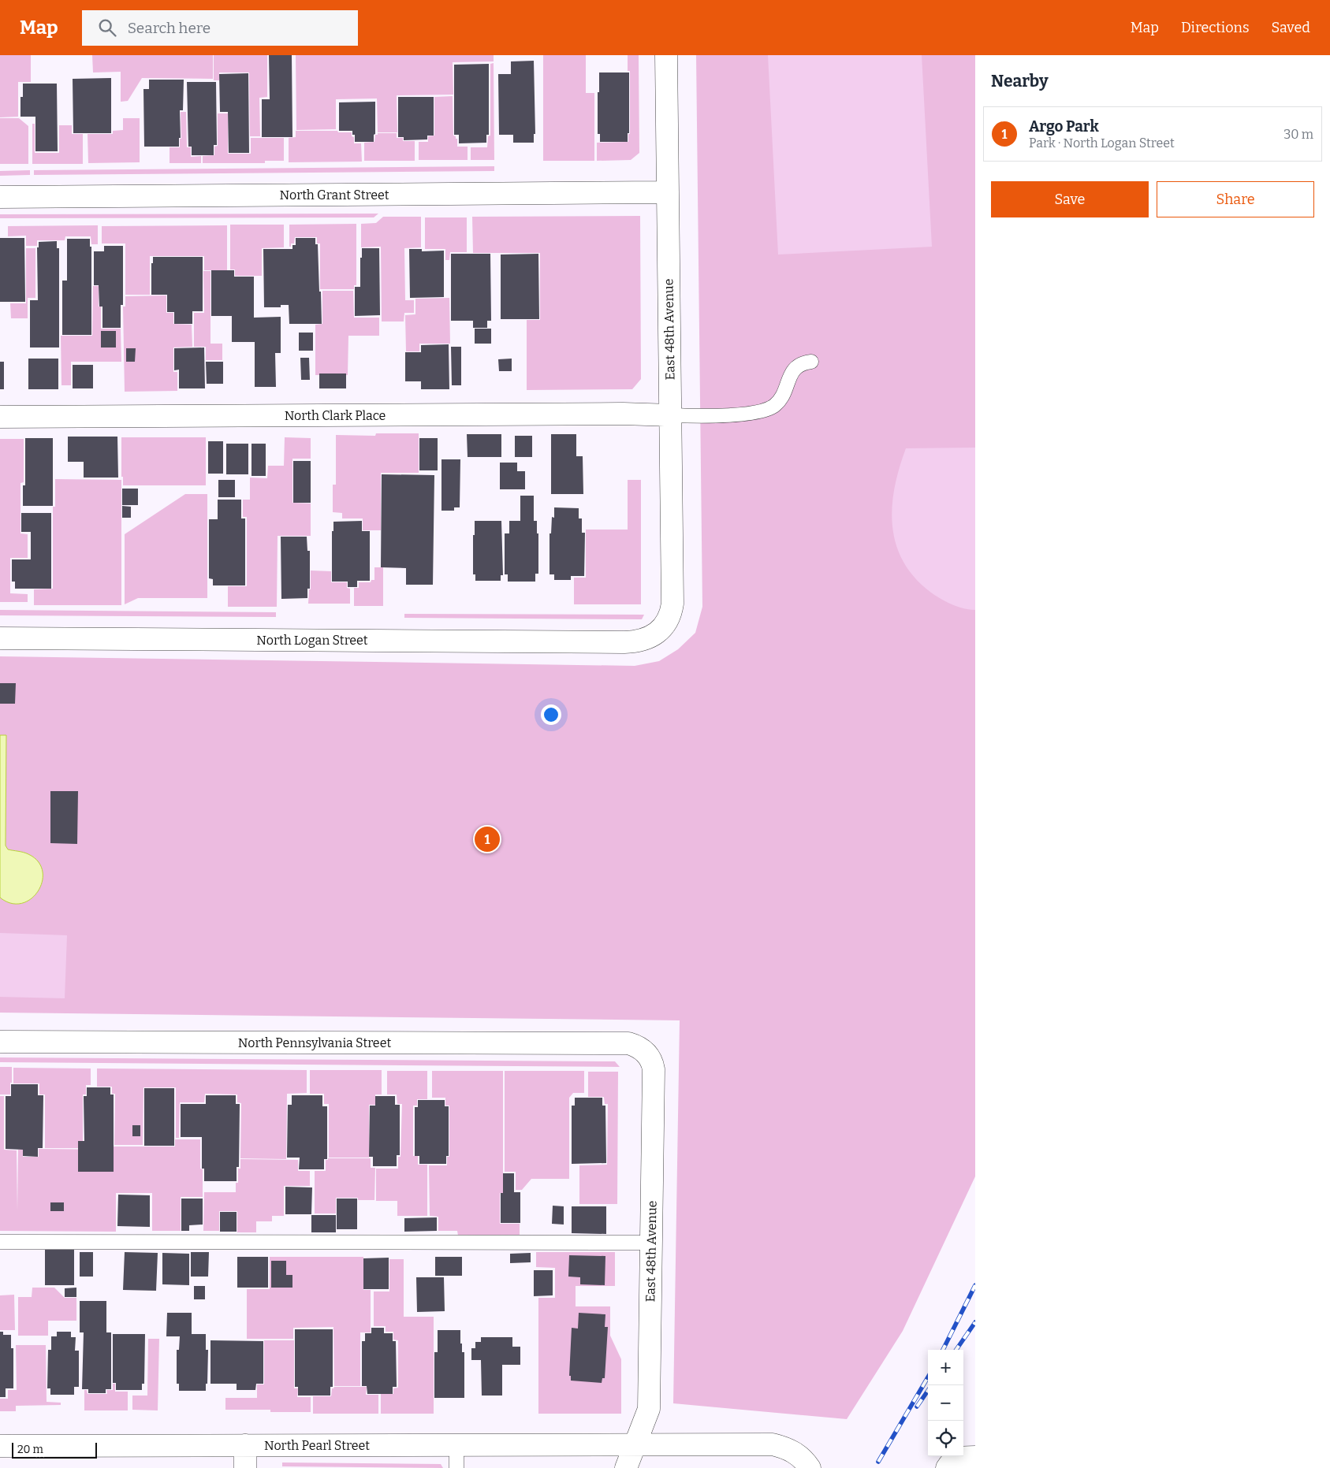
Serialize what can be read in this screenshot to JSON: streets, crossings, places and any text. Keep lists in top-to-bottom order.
{
  "streets": {
    "street": [
      "North Grant Street",
      "East 48th Avenue",
      "North Clark Place",
      "North Logan Street",
      "North Pennsylvania Street",
      "North Pearl Street"
    ]
  },
  "crossings": [
    ["North Grant Street", "East 48th Avenue"],
    ["East 48th Avenue", "North Clark Place"],
    ["East 48th Avenue", "North Logan Street"],
    ["East 48th Avenue", "North Pennsylvania Street"],
    ["East 48th Avenue", "North Pearl Street"]
  ],
  "scale_bar": "20 m",
  "page": {
    "header": "Map",
    "search": "Search here",
    "nav": ["Map", "Directions", "Saved"],
    "heading": "Nearby",
    "list": [
      {
        "mark": "1",
        "name": "Argo Park",
        "note": "Park · North Logan Street",
        "value": "30 m"
      }
    ],
    "buttons": ["Save", "Share"],
    "pins": "1",
    "map_buttons": ["+", "−"],
    "scale": "20 m"
  }
}
